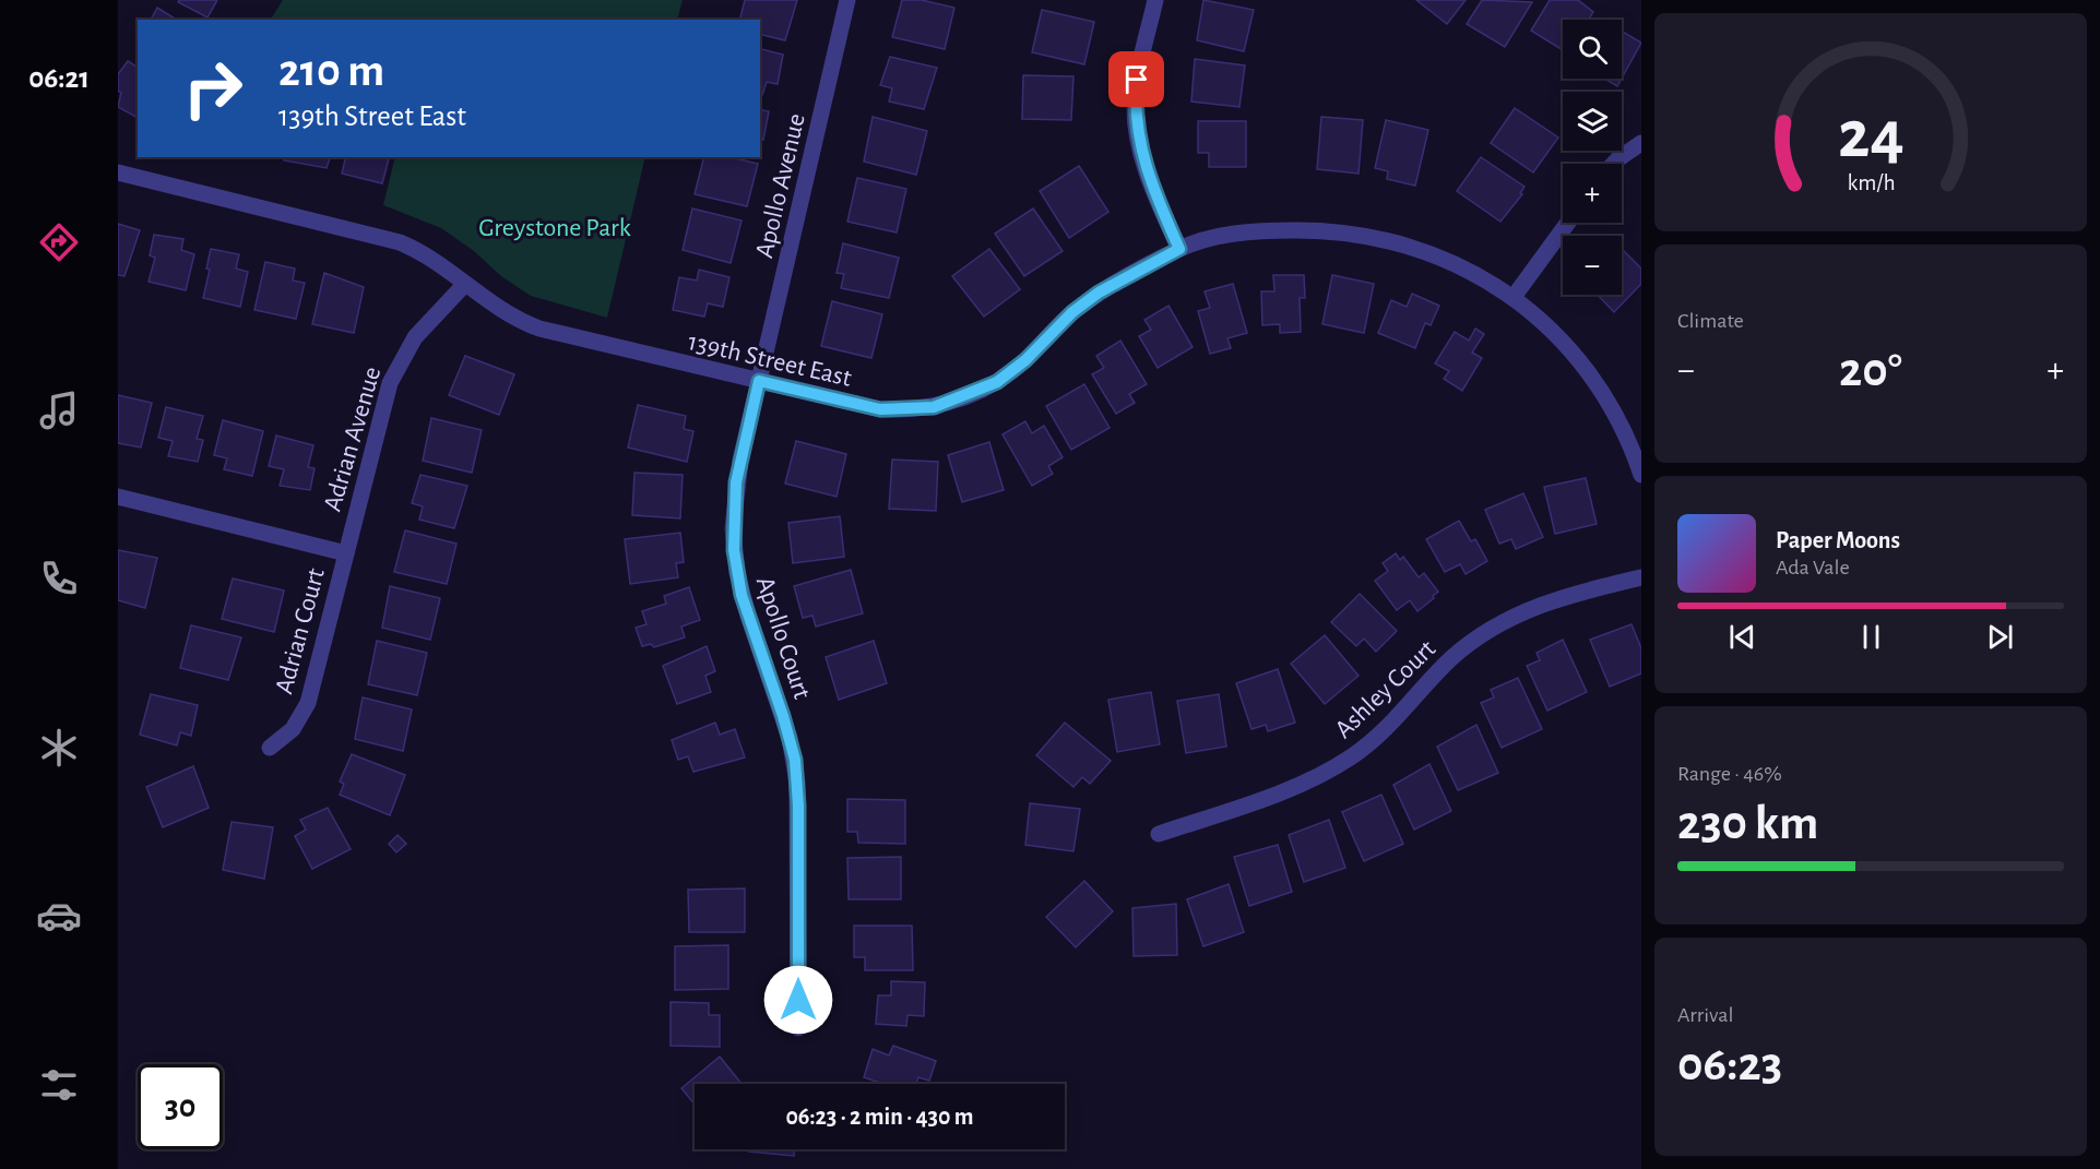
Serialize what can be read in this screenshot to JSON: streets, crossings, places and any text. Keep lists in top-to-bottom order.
{
  "streets": {
    "street": [
      "Apollo Avenue",
      "139th Street East",
      "Adrian Avenue",
      "Adrian Court",
      "Apollo Court",
      "Ashley Court"
    ]
  },
  "crossings": [
    ["Apollo Avenue", "139th Street East"],
    ["Apollo Avenue", "Apollo Court"],
    ["139th Street East", "Adrian Avenue"],
    ["139th Street East", "Apollo Court"],
    ["Adrian Avenue", "Adrian Court"]
  ],
  "parks": ["Greystone Park"],
  "page": {
    "tabs": "06:21",
    "map_buttons": ["+", "−"],
    "turn": ["210 m", "139th Street East"],
    "tile": [
      "Climate",
      ["Range · 46%", "230 km"],
      ["Arrival", "06:23"]
    ],
    "heat": ["−", "20°", "+"],
    "song": ["Paper Moons", "Ada Vale"],
    "limit": "30",
    "trip": "06:23 · 2 min · 430 m",
    "gauge": ["24", "km/h"]
  }
}
